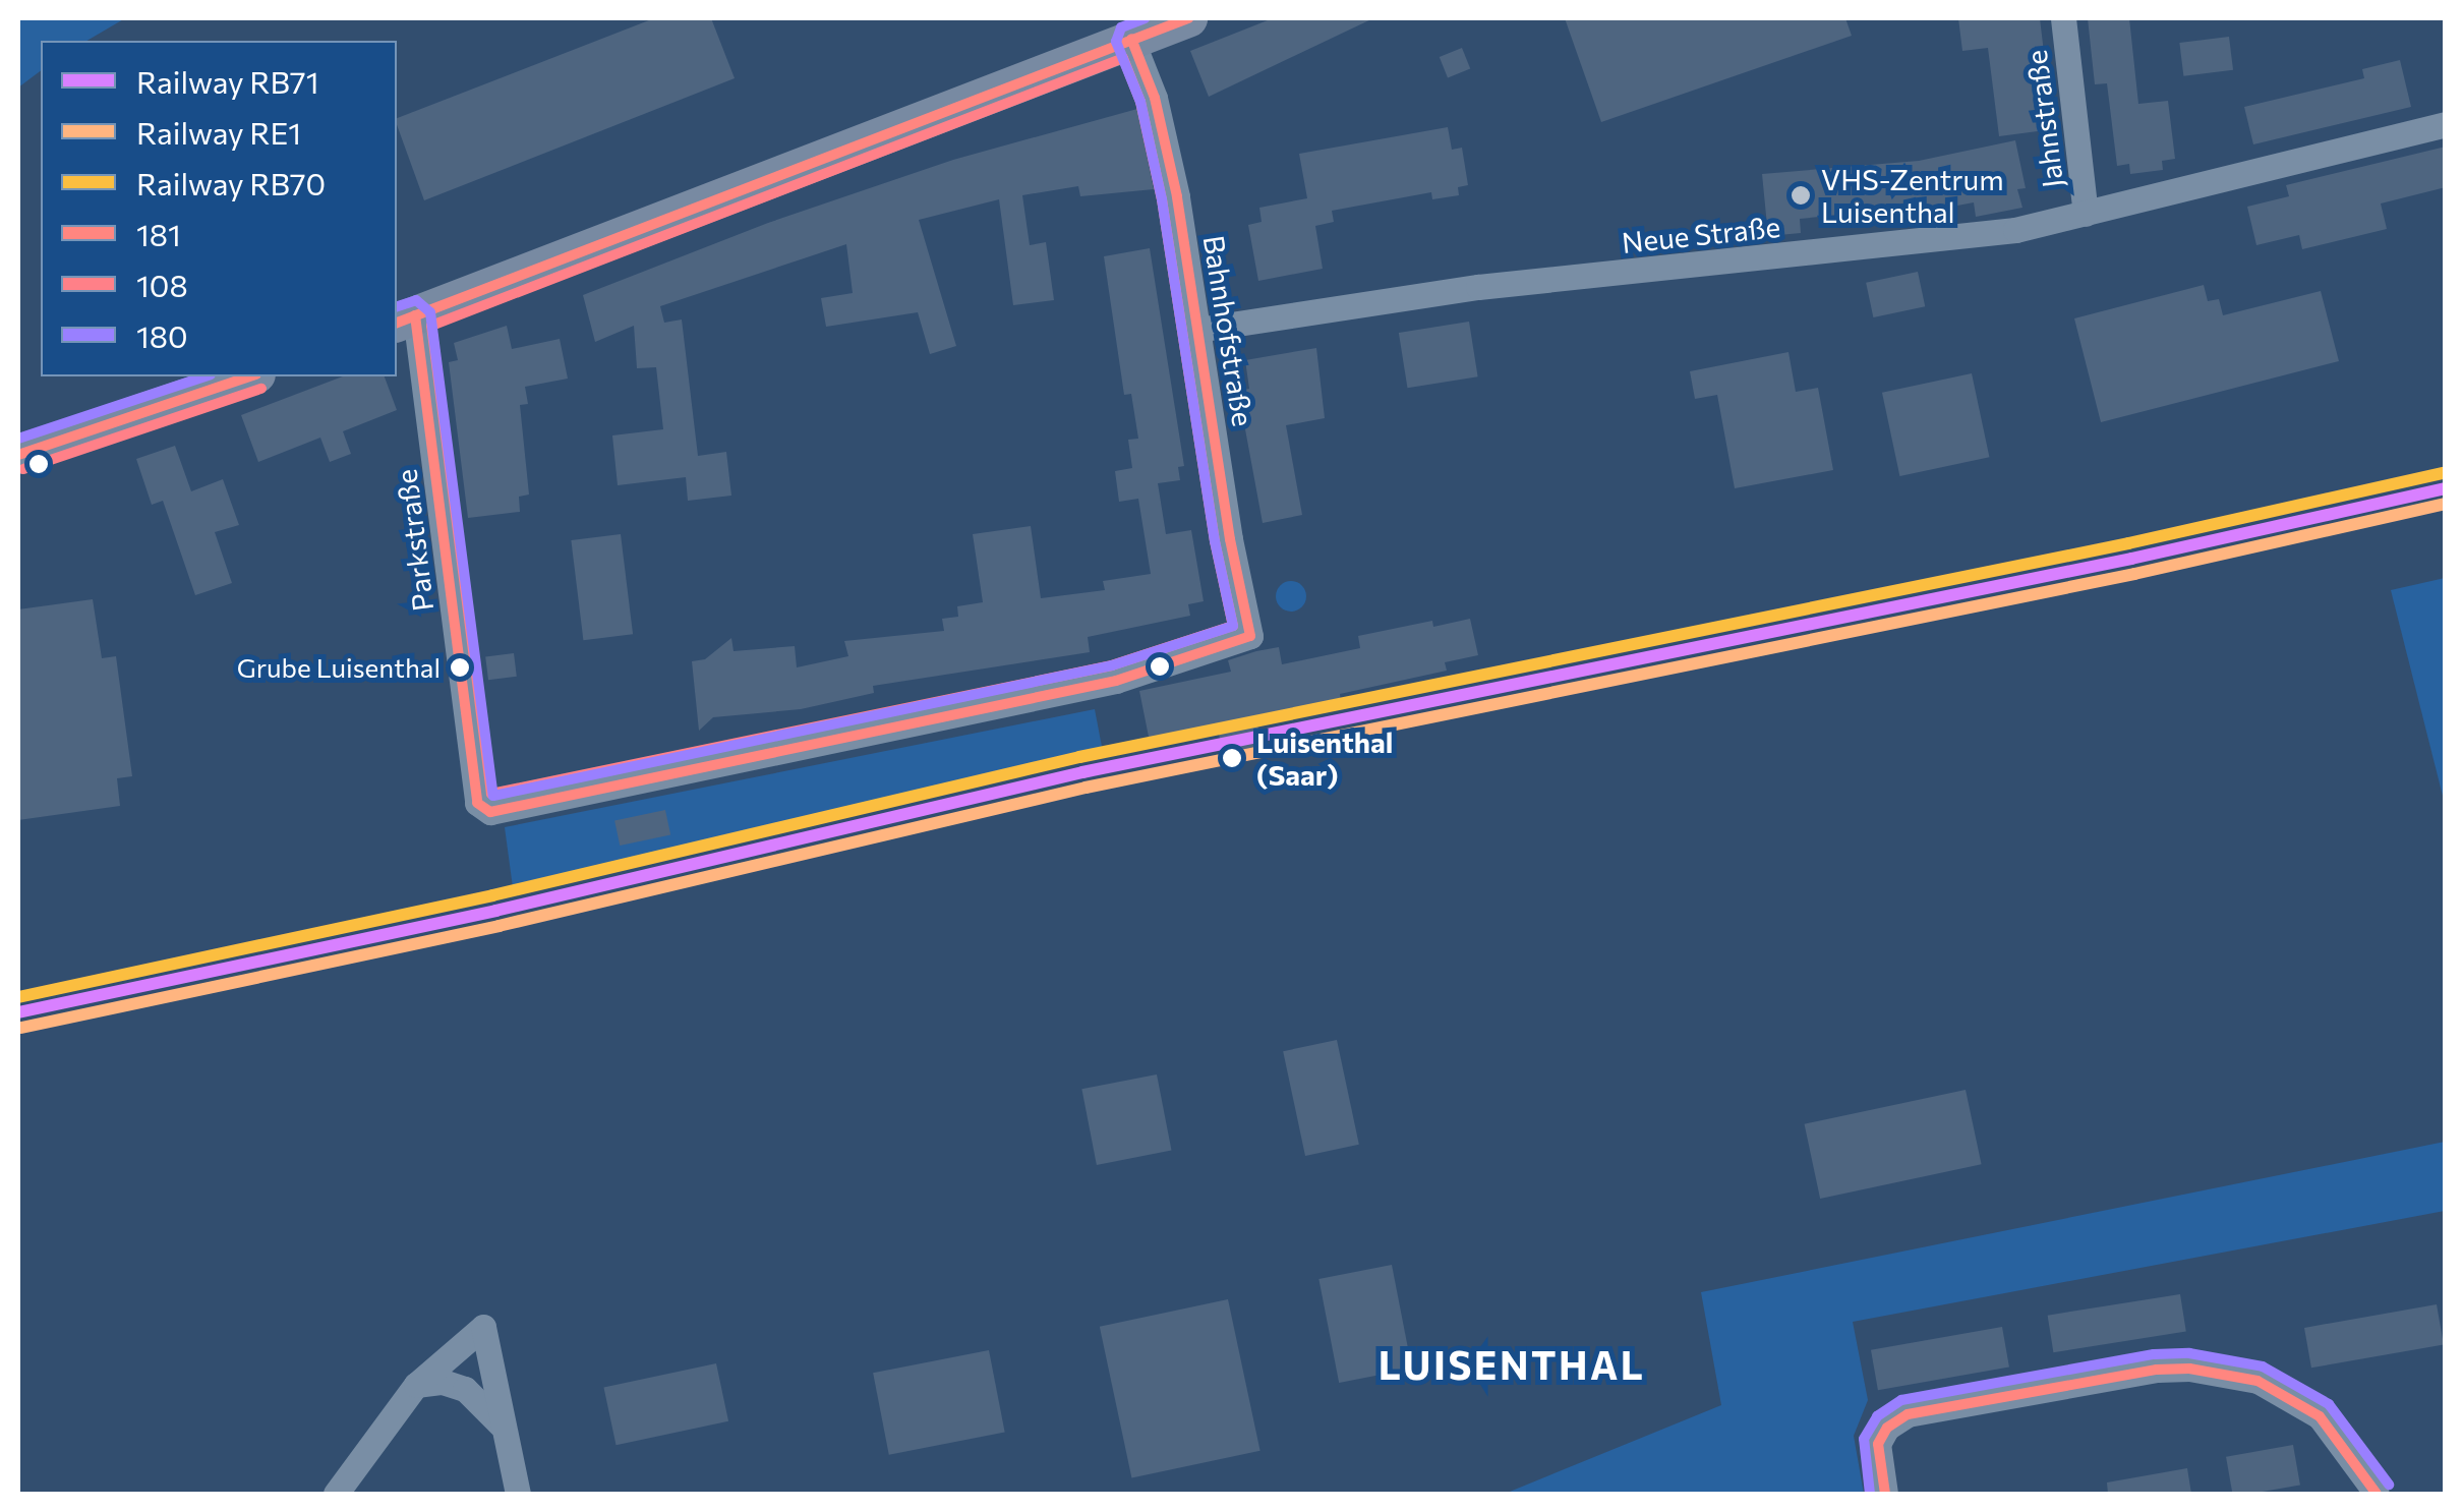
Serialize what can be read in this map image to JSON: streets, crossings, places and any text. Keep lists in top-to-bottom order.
{
  "streets": {
    "street": [
      "Jahnstraße",
      "Neue Straße",
      "Bahnhofstraße",
      "Parkstraße"
    ]
  },
  "crossings": [
    ["Jahnstraße", "Neue Straße"],
    ["Neue Straße", "Bahnhofstraße"],
    ["Bahnhofstraße", "Parkstraße"]
  ],
  "districts": ["LUISENTHAL"],
  "places": ["VHS-Zentrum Luisenthal", "Grube Luisenthal", "Luisenthal (Saar)"],
  "lines": [
    "transit line 181",
    "transit line 180",
    "transit line 108",
    "rail line RB70",
    "rail line RB71",
    "rail line RE1"
  ],
  "legend": [
    "Railway RB71",
    "Railway RE1",
    "Railway RB70",
    "181",
    "108",
    "180"
  ]
}
